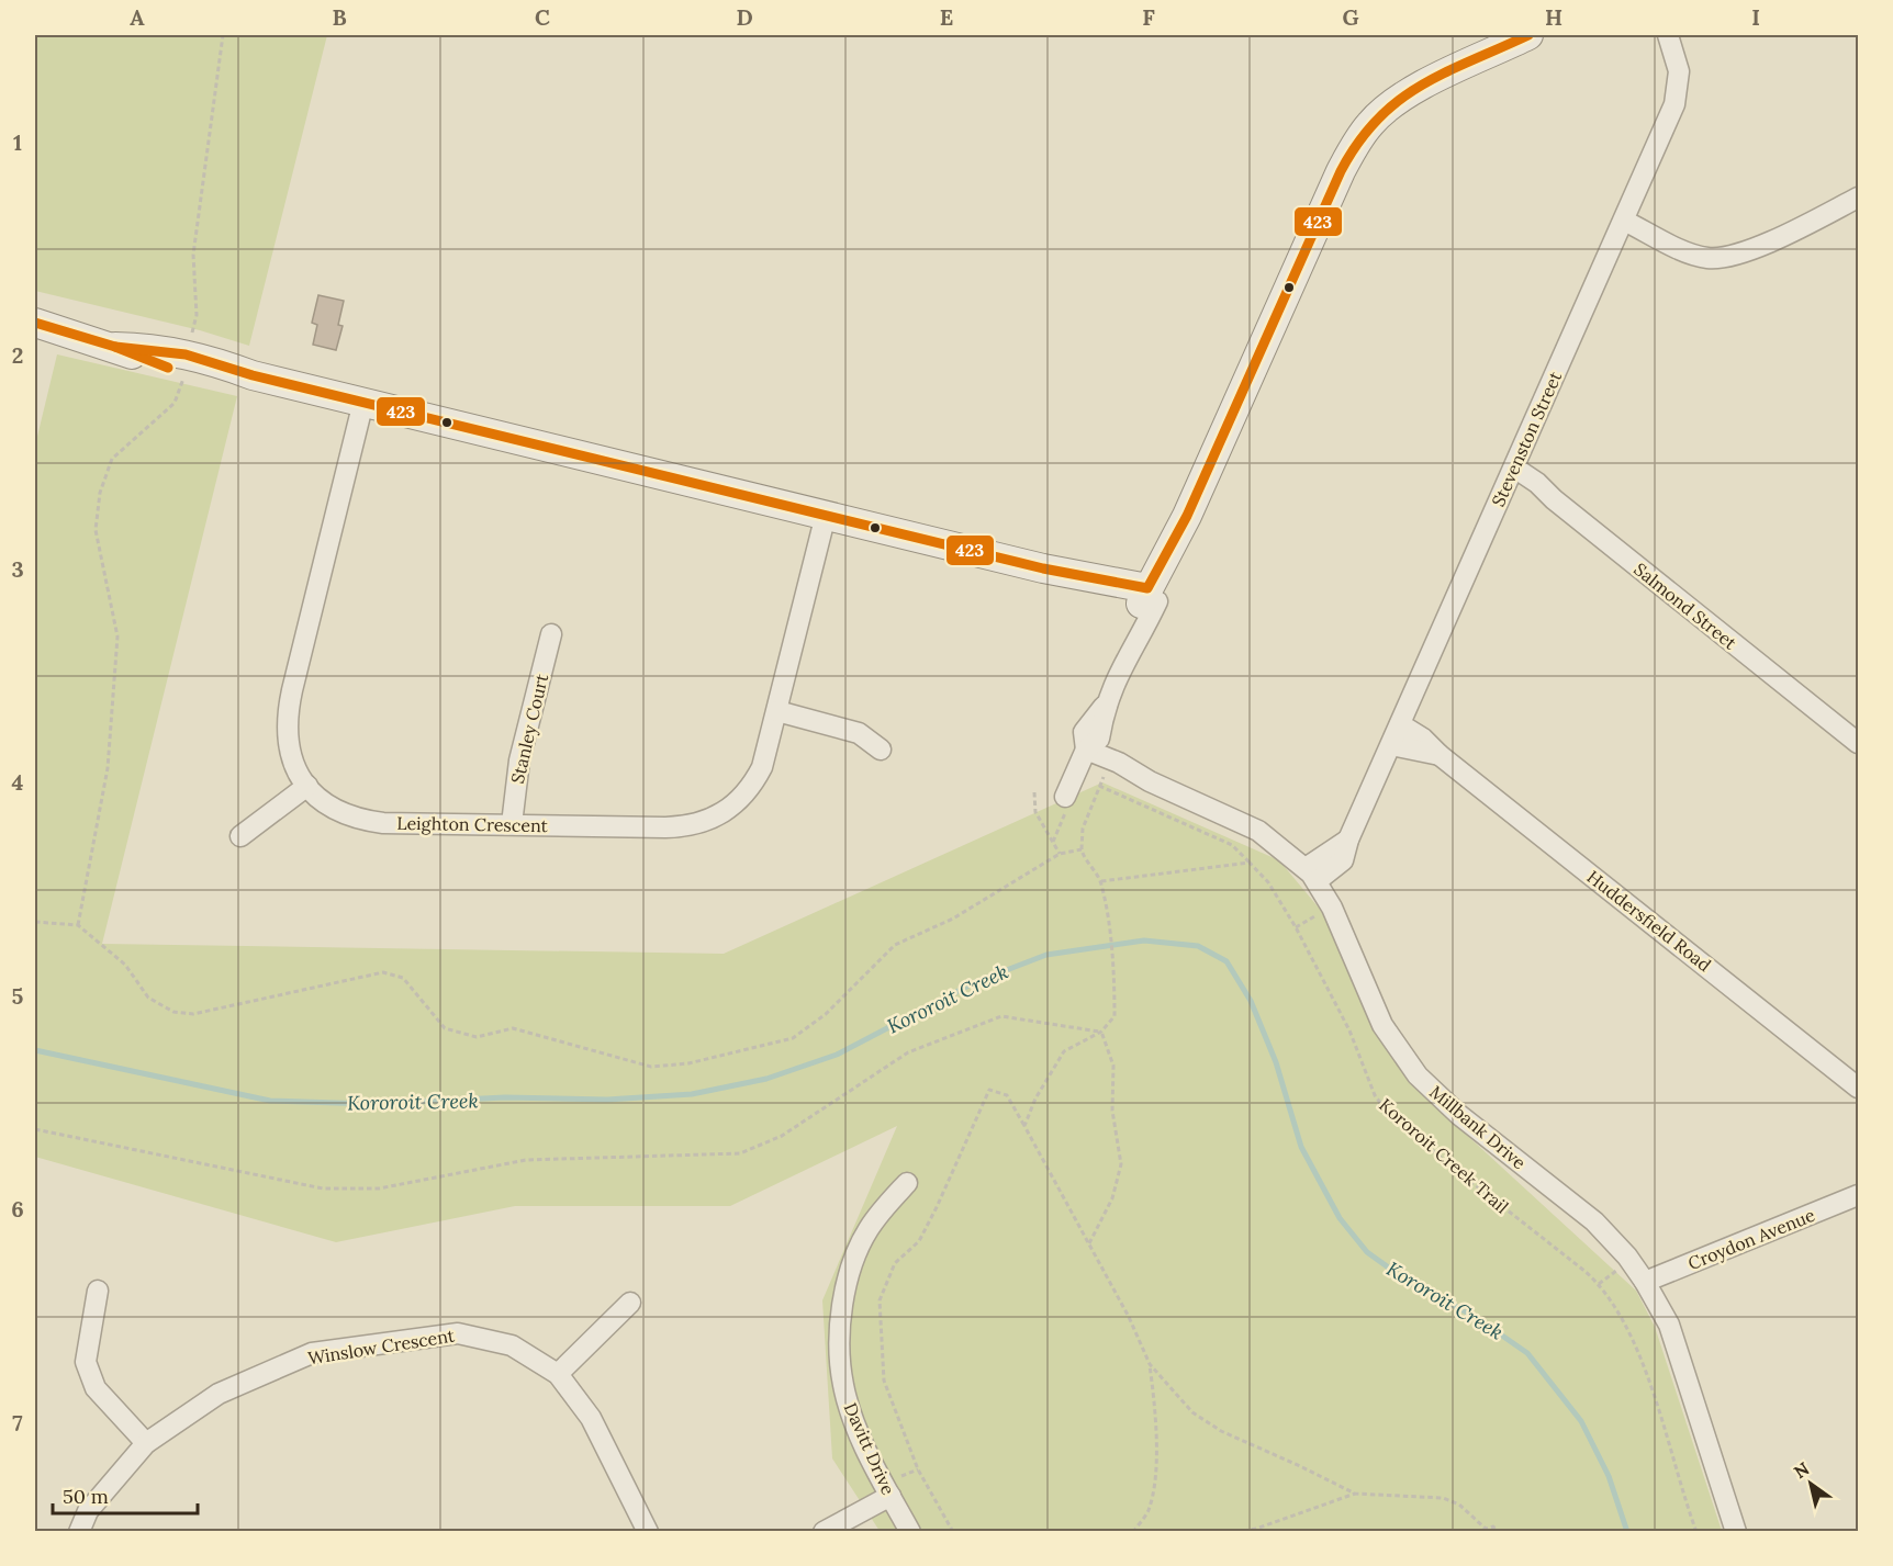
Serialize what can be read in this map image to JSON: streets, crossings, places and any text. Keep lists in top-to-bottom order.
{
  "streets": {
    "street": [
      "Stevenston Street",
      "Salmond Street",
      "Stanley Court",
      "Leighton Crescent",
      "Huddersfield Road",
      "Millbank Drive",
      "Croydon Avenue",
      "Winslow Crescent",
      "Davitt Drive"
    ],
    "path": ["Kororoit Creek Trail"]
  },
  "crossings": [
    ["Stevenston Street", "Salmond Street"],
    ["Stevenston Street", "Huddersfield Road"],
    ["Stevenston Street", "Millbank Drive"],
    ["Stanley Court", "Leighton Crescent"],
    ["Millbank Drive", "Croydon Avenue"]
  ],
  "water": ["Kororoit Creek"],
  "lines": ["transit line 423"],
  "scale_bar": "50 m",
  "north": "top left",
  "grid": {
    "columns": [
      "A",
      "B",
      "C",
      "D",
      "E",
      "F",
      "G",
      "H",
      "I"
    ],
    "rows": [
      "1",
      "2",
      "3",
      "4",
      "5",
      "6",
      "7"
    ]
  }
}
